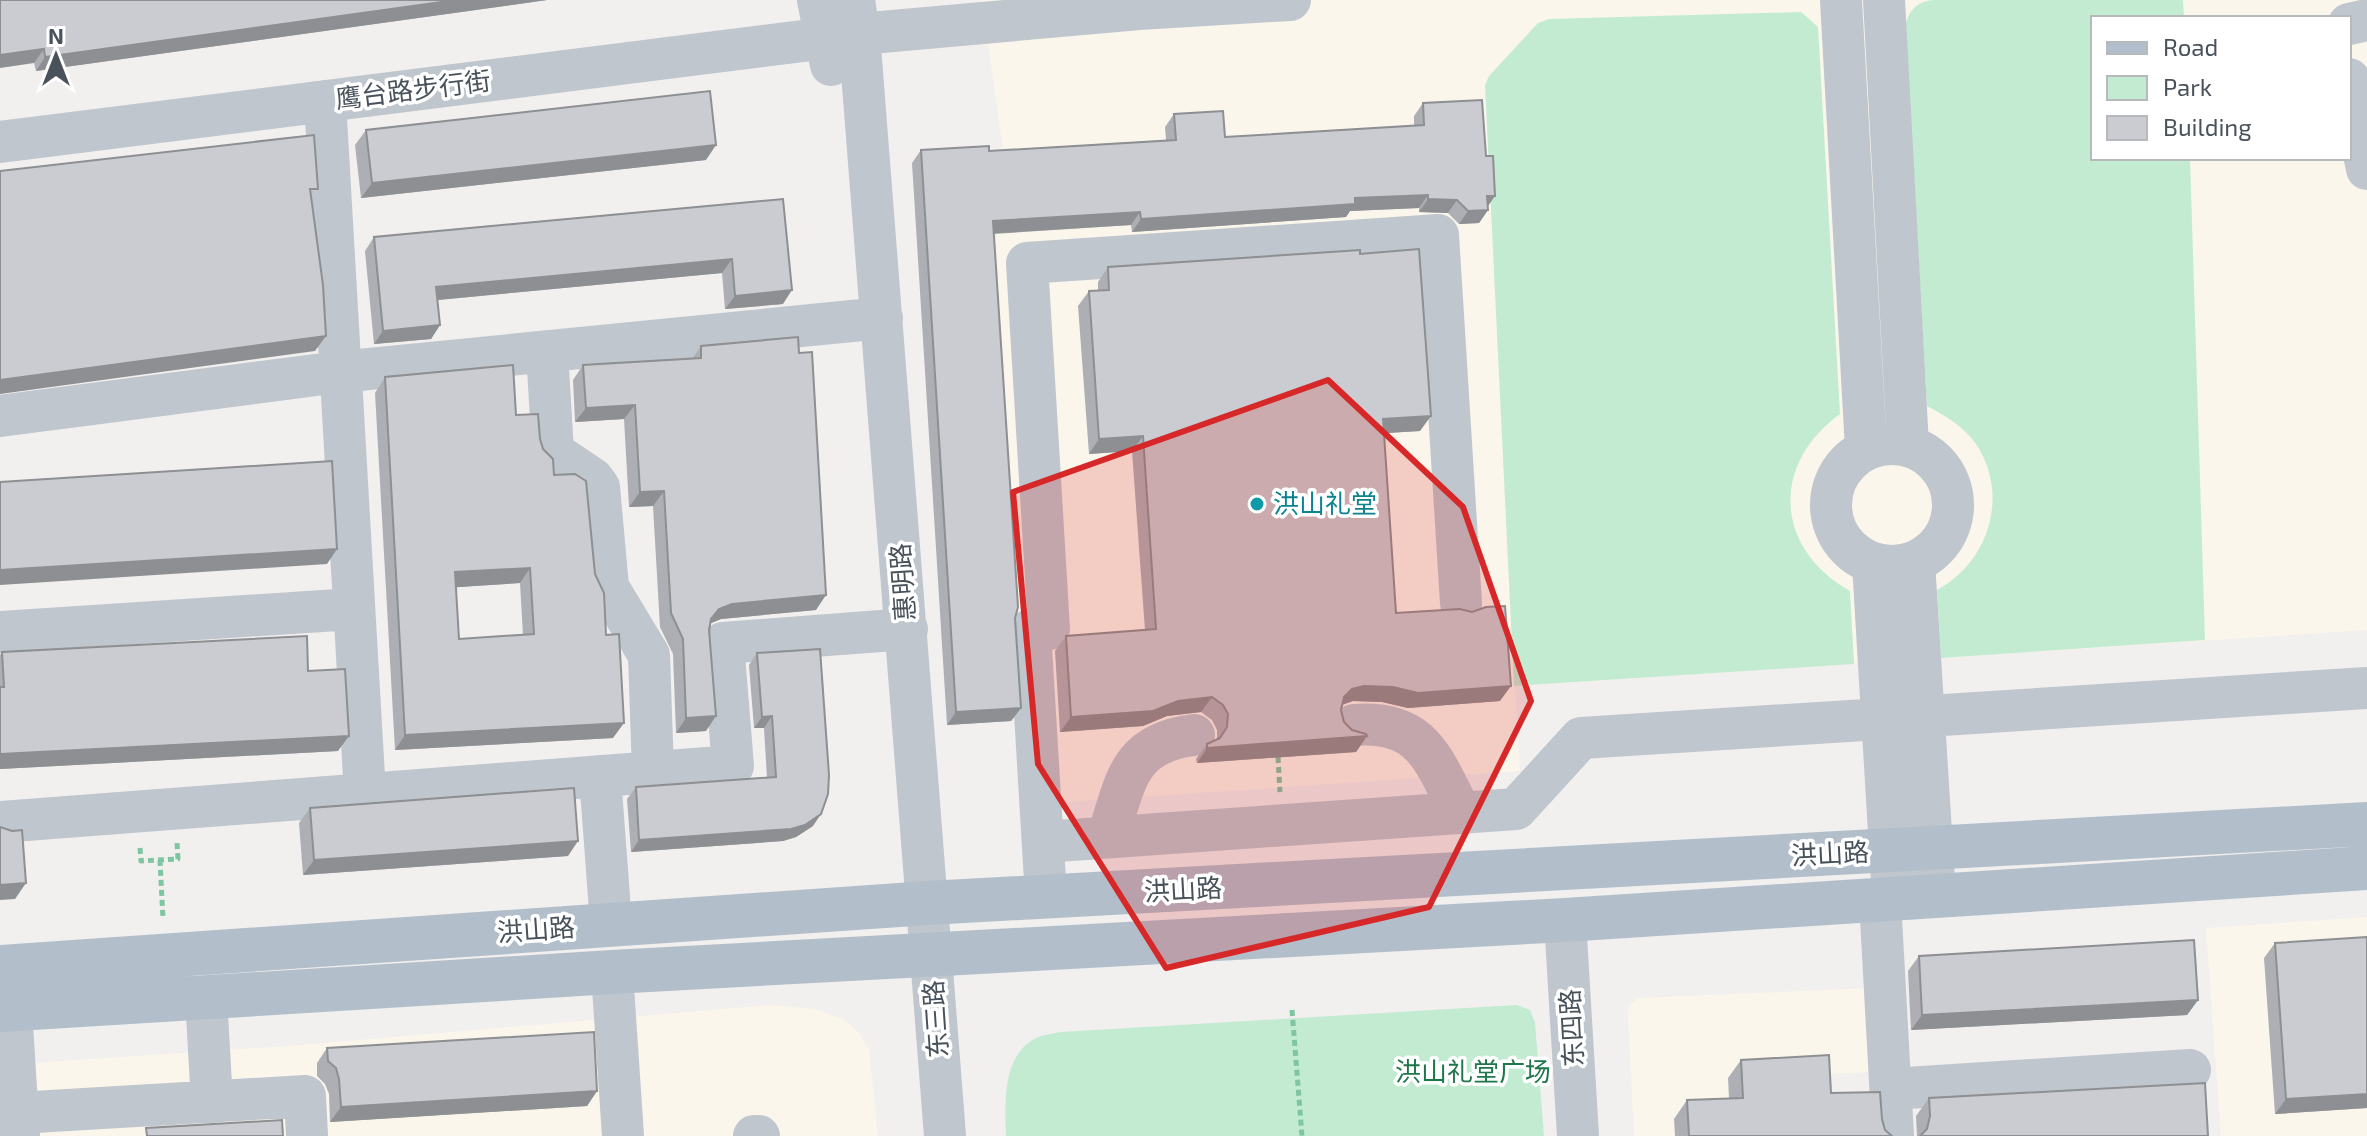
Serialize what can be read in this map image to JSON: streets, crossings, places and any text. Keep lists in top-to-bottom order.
{
  "streets": {
    "main road": ["洪山路"],
    "street": [
      "鹰台路步行街",
      "惠明路",
      "东三路",
      "东四路"
    ]
  },
  "crossings": [
    ["鹰台路步行街", "惠明路"],
    ["惠明路", "洪山路"],
    ["惠明路", "东三路"],
    ["洪山路", "东三路"],
    ["洪山路", "东四路"]
  ],
  "parks": ["洪山礼堂广场"],
  "places": ["洪山礼堂"],
  "legend": ["Road", "Park", "Building"],
  "north": "top"
}
